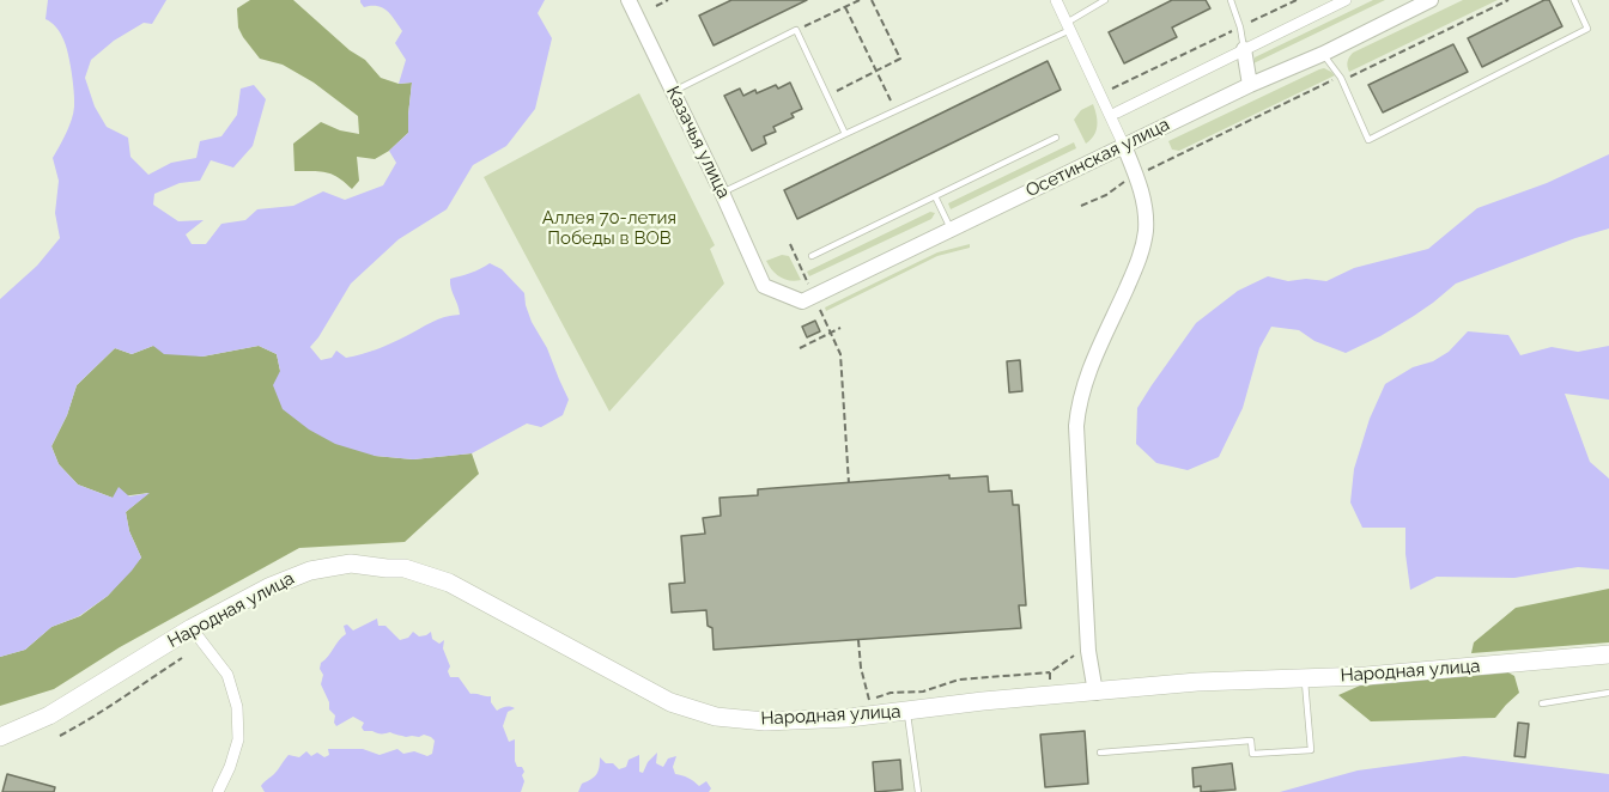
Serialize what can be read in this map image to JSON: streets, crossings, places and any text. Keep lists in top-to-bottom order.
{
  "streets": {
    "main road": ["Народная улица"],
    "street": ["Казачья улица", "Осетинская улица"]
  },
  "crossings": [
    ["Казачья улица", "Осетинская улица"]
  ],
  "parks": ["Аллея 70-летия Победы в ВОВ"]
}
